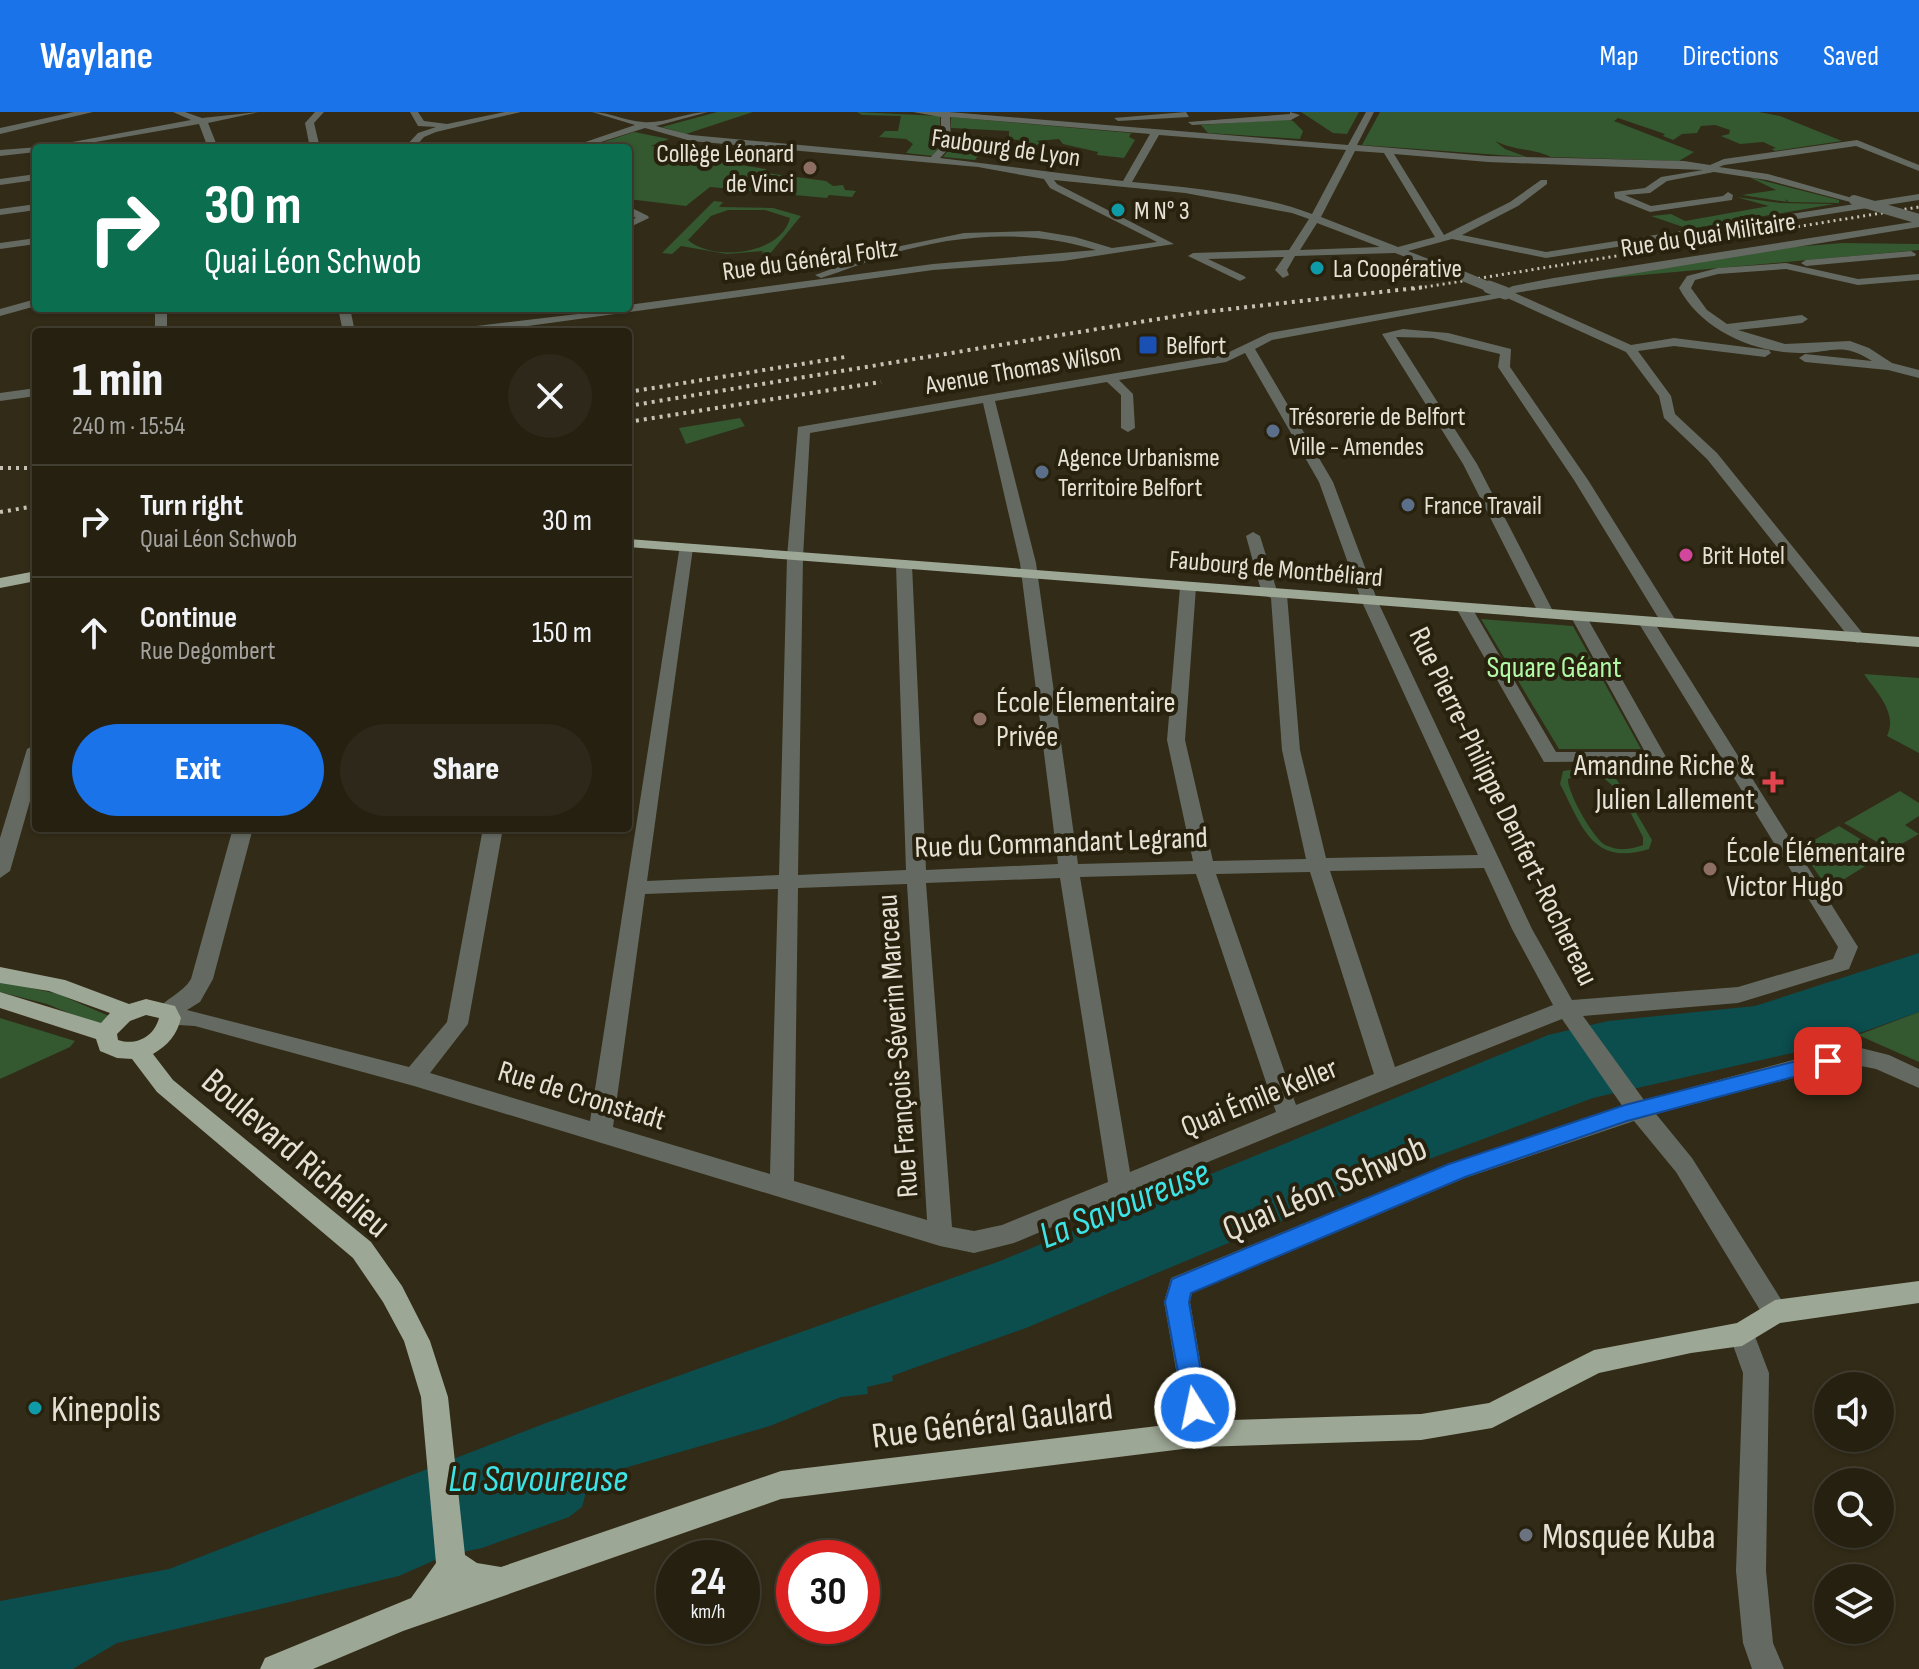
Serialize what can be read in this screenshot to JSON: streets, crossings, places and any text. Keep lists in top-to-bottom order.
{
  "streets": {
    "main road": ["Faubourg de Montbéliard", "Boulevard Richelieu", "Rue Général Gaulard"],
    "street": [
      "Faubourg de Lyon",
      "Rue du Quai Militaire",
      "Rue du Général Foltz",
      "Avenue Thomas Wilson",
      "Rue Pierre-Philippe Denfert-Rochereau",
      "Rue du Commandant Legrand",
      "Rue François-Séverin Marceau",
      "Rue de Cronstadt",
      "Quai Émile Keller",
      "Quai Léon Schwob"
    ]
  },
  "crossings": [
    ["Faubourg de Lyon", "Rue du Quai Militaire"],
    ["Rue du Quai Militaire", "Avenue Thomas Wilson"],
    ["Rue du Quai Militaire", "Rue Pierre-Philippe Denfert-Rochereau"],
    ["Avenue Thomas Wilson", "Faubourg de Montbéliard"],
    ["Avenue Thomas Wilson", "Rue Pierre-Philippe Denfert-Rochereau"],
    ["Faubourg de Montbéliard", "Rue Pierre-Philippe Denfert-Rochereau"],
    ["Faubourg de Montbéliard", "Rue François-Séverin Marceau"],
    ["Faubourg de Montbéliard", "Quai Émile Keller"],
    ["Rue Pierre-Philippe Denfert-Rochereau", "Rue du Commandant Legrand"],
    ["Rue Pierre-Philippe Denfert-Rochereau", "Quai Émile Keller"],
    ["Rue Pierre-Philippe Denfert-Rochereau", "Quai Léon Schwob"],
    ["Rue Pierre-Philippe Denfert-Rochereau", "Rue Général Gaulard"],
    ["Rue du Commandant Legrand", "Rue François-Séverin Marceau"],
    ["Rue François-Séverin Marceau", "Rue de Cronstadt"],
    ["Rue de Cronstadt", "Quai Émile Keller"],
    ["Quai Léon Schwob", "Rue Général Gaulard"]
  ],
  "water": ["La Savoureuse"],
  "parks": ["Square Géant"],
  "places": {
    "other": [
      "Collège Léonard de Vinci",
      "M N° 3",
      "La Coopérative",
      "Trésorerie de Belfort Ville - Amendes",
      "Agence Urbanisme Territoire Belfort",
      "France Travail",
      "Brit Hotel",
      "École Élementaire Privée",
      "École Élémentaire Victor Hugo",
      "Kinepolis",
      "Mosquée Kuba"
    ],
    "transit": ["Belfort"],
    "health": ["Amandine Riche & Julien Lallement"]
  },
  "page": {
    "header": "Waylane",
    "nav": ["Map", "Directions", "Saved"],
    "turn": ["30 m", "Quai Léon Schwob"],
    "heading": ["1 min", "240 m · 15:54"],
    "list": [
      {
        "name": "Turn right",
        "note": "Quai Léon Schwob",
        "value": "30 m"
      },
      {
        "name": "Continue",
        "note": "Rue Degombert",
        "value": "150 m"
      }
    ],
    "buttons": ["Exit", "Share"],
    "speed": "24 km/h",
    "limit": "30"
  }
}
